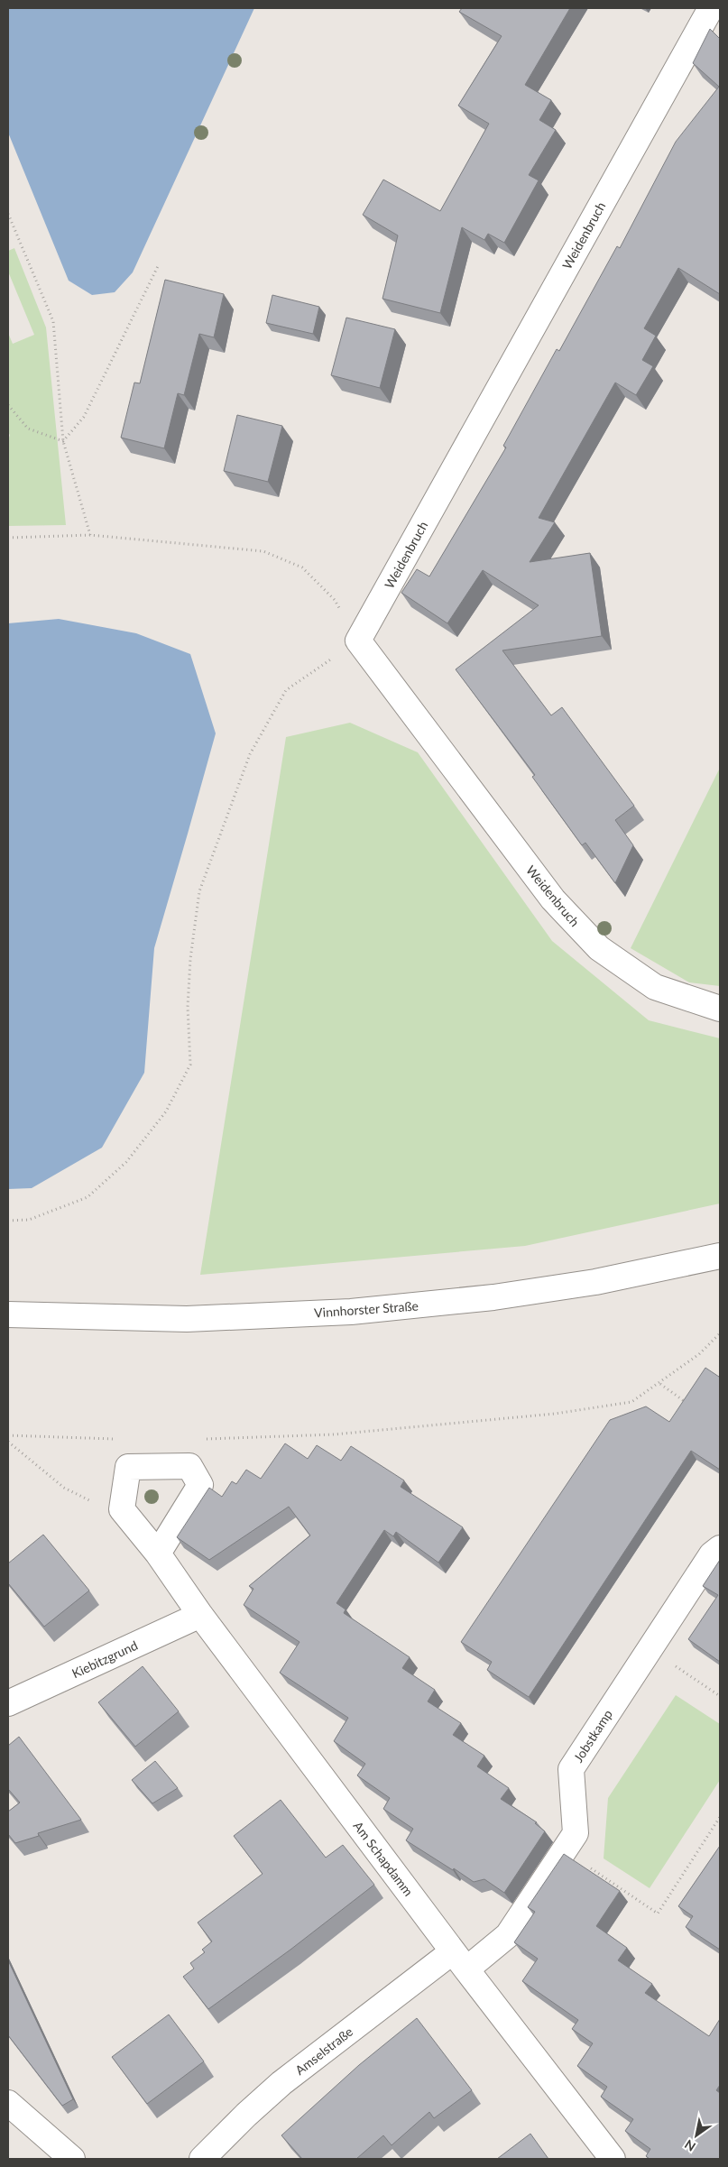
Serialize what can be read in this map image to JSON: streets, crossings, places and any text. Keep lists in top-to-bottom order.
{
  "streets": {
    "street": [
      "Weidenbruch",
      "Vinnhorster Straße",
      "Kiebitzgrund",
      "Jobstkamp",
      "Am Schapdamm",
      "Amselstraße"
    ]
  },
  "crossings": [
    ["Kiebitzgrund", "Am Schapdamm"],
    ["Jobstkamp", "Am Schapdamm"],
    ["Jobstkamp", "Amselstraße"],
    ["Am Schapdamm", "Amselstraße"]
  ],
  "north": "bottom left"
}
